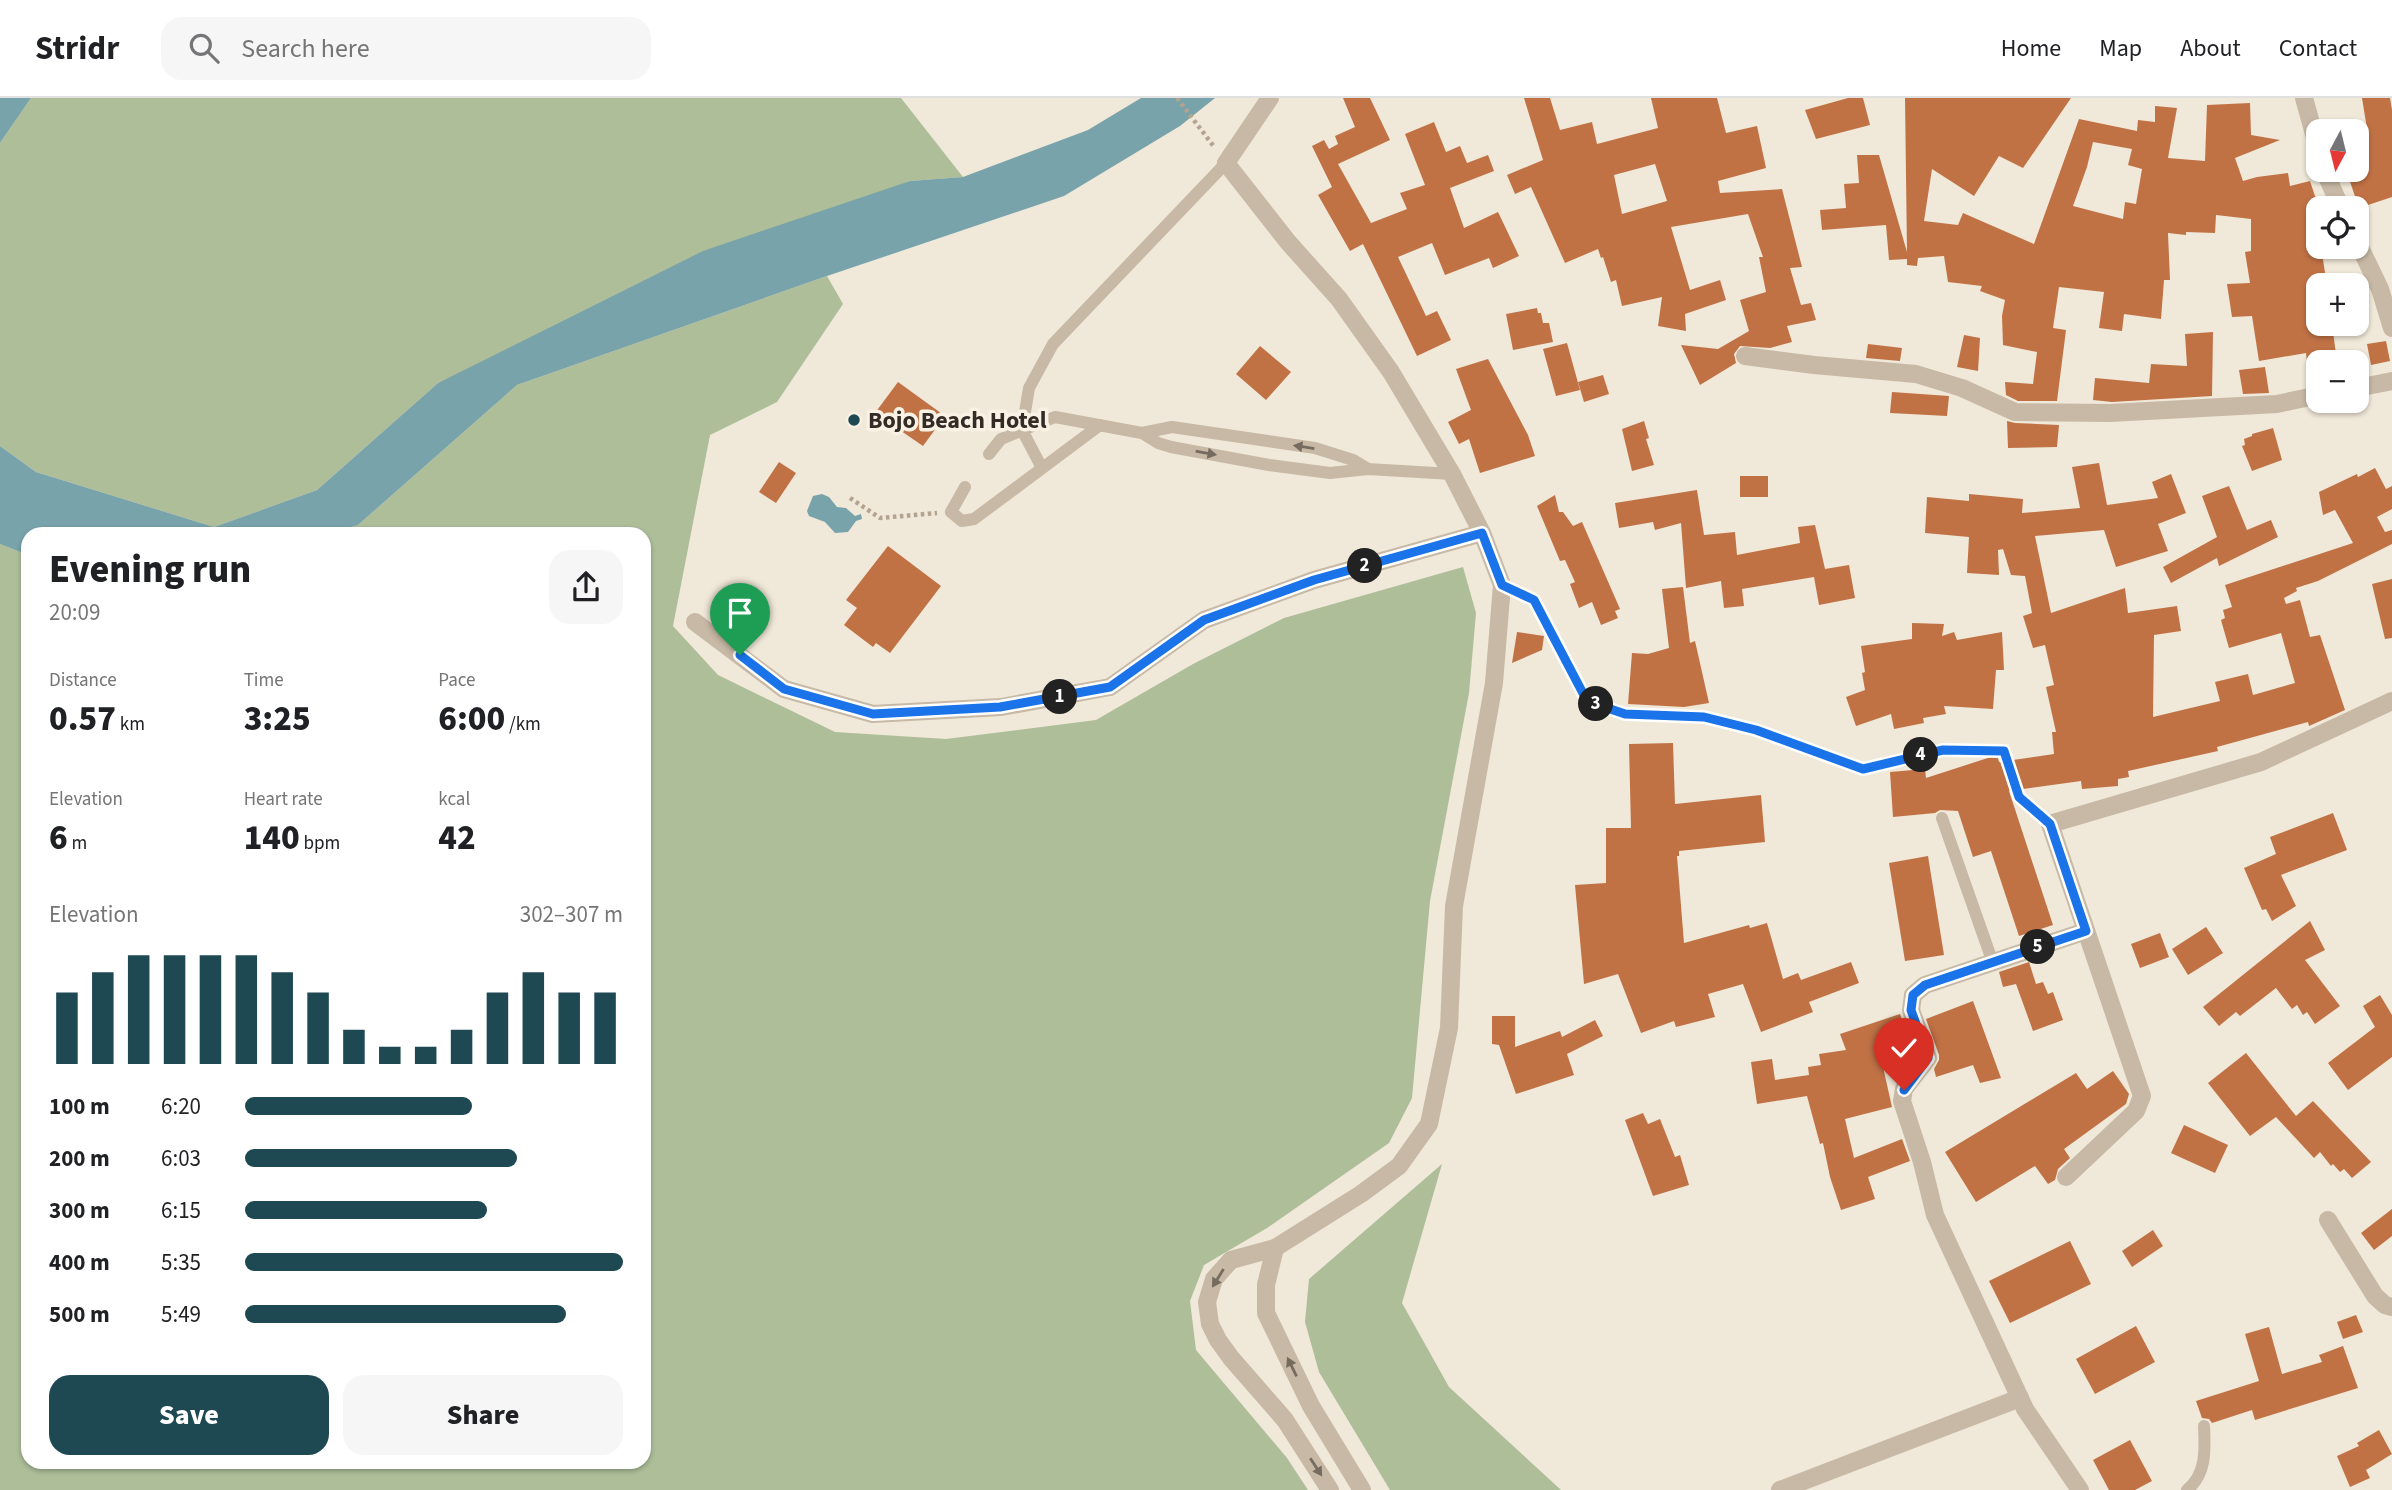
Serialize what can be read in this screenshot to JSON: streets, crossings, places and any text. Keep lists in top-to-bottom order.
{
  "places": ["Bojo Beach Hotel"],
  "north": "bottom",
  "page": {
    "header": "Stridr",
    "search": "Search here",
    "nav": [
      "Home",
      "Map",
      "About",
      "Contact"
    ],
    "map_buttons": ["+", "−"],
    "heading": ["Evening run", "20:09"],
    "pins": [
      "2",
      "1",
      "3",
      "4",
      "5"
    ],
    "stats": [
      ["Distance", "0.57 km"],
      ["Time", "3:25"],
      ["Pace", "6:00 /km"],
      ["Elevation", "6 m"],
      ["Heart rate", "140 bpm"],
      ["kcal", "42"]
    ],
    "chart": ["Elevation", "302–307 m"],
    "list": [
      {
        "name": "100 m",
        "note": "6:20"
      },
      {
        "name": "200 m",
        "note": "6:03"
      },
      {
        "name": "300 m",
        "note": "6:15"
      },
      {
        "name": "400 m",
        "note": "5:35"
      },
      {
        "name": "500 m",
        "note": "5:49"
      }
    ],
    "buttons": ["Save", "Share"]
  }
}
